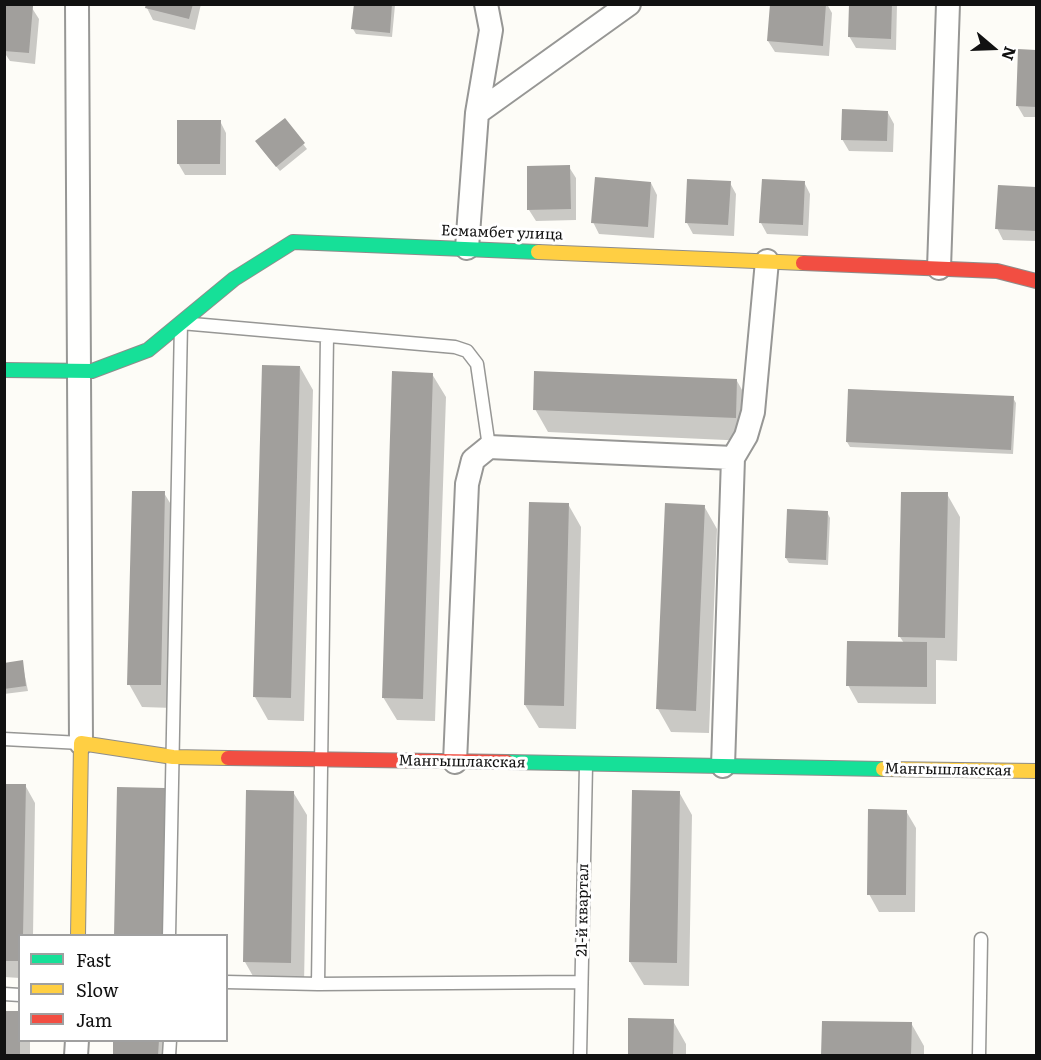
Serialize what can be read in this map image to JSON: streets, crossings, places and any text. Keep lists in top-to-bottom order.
{
  "streets": {
    "street": ["Есмамбет улица", "Мангышлакская"],
    "lane": ["21-й квартал"]
  },
  "crossings": [
    ["Мангышлакская", "21-й квартал"]
  ],
  "legend": ["Fast", "Slow", "Jam"],
  "north": "right"
}
